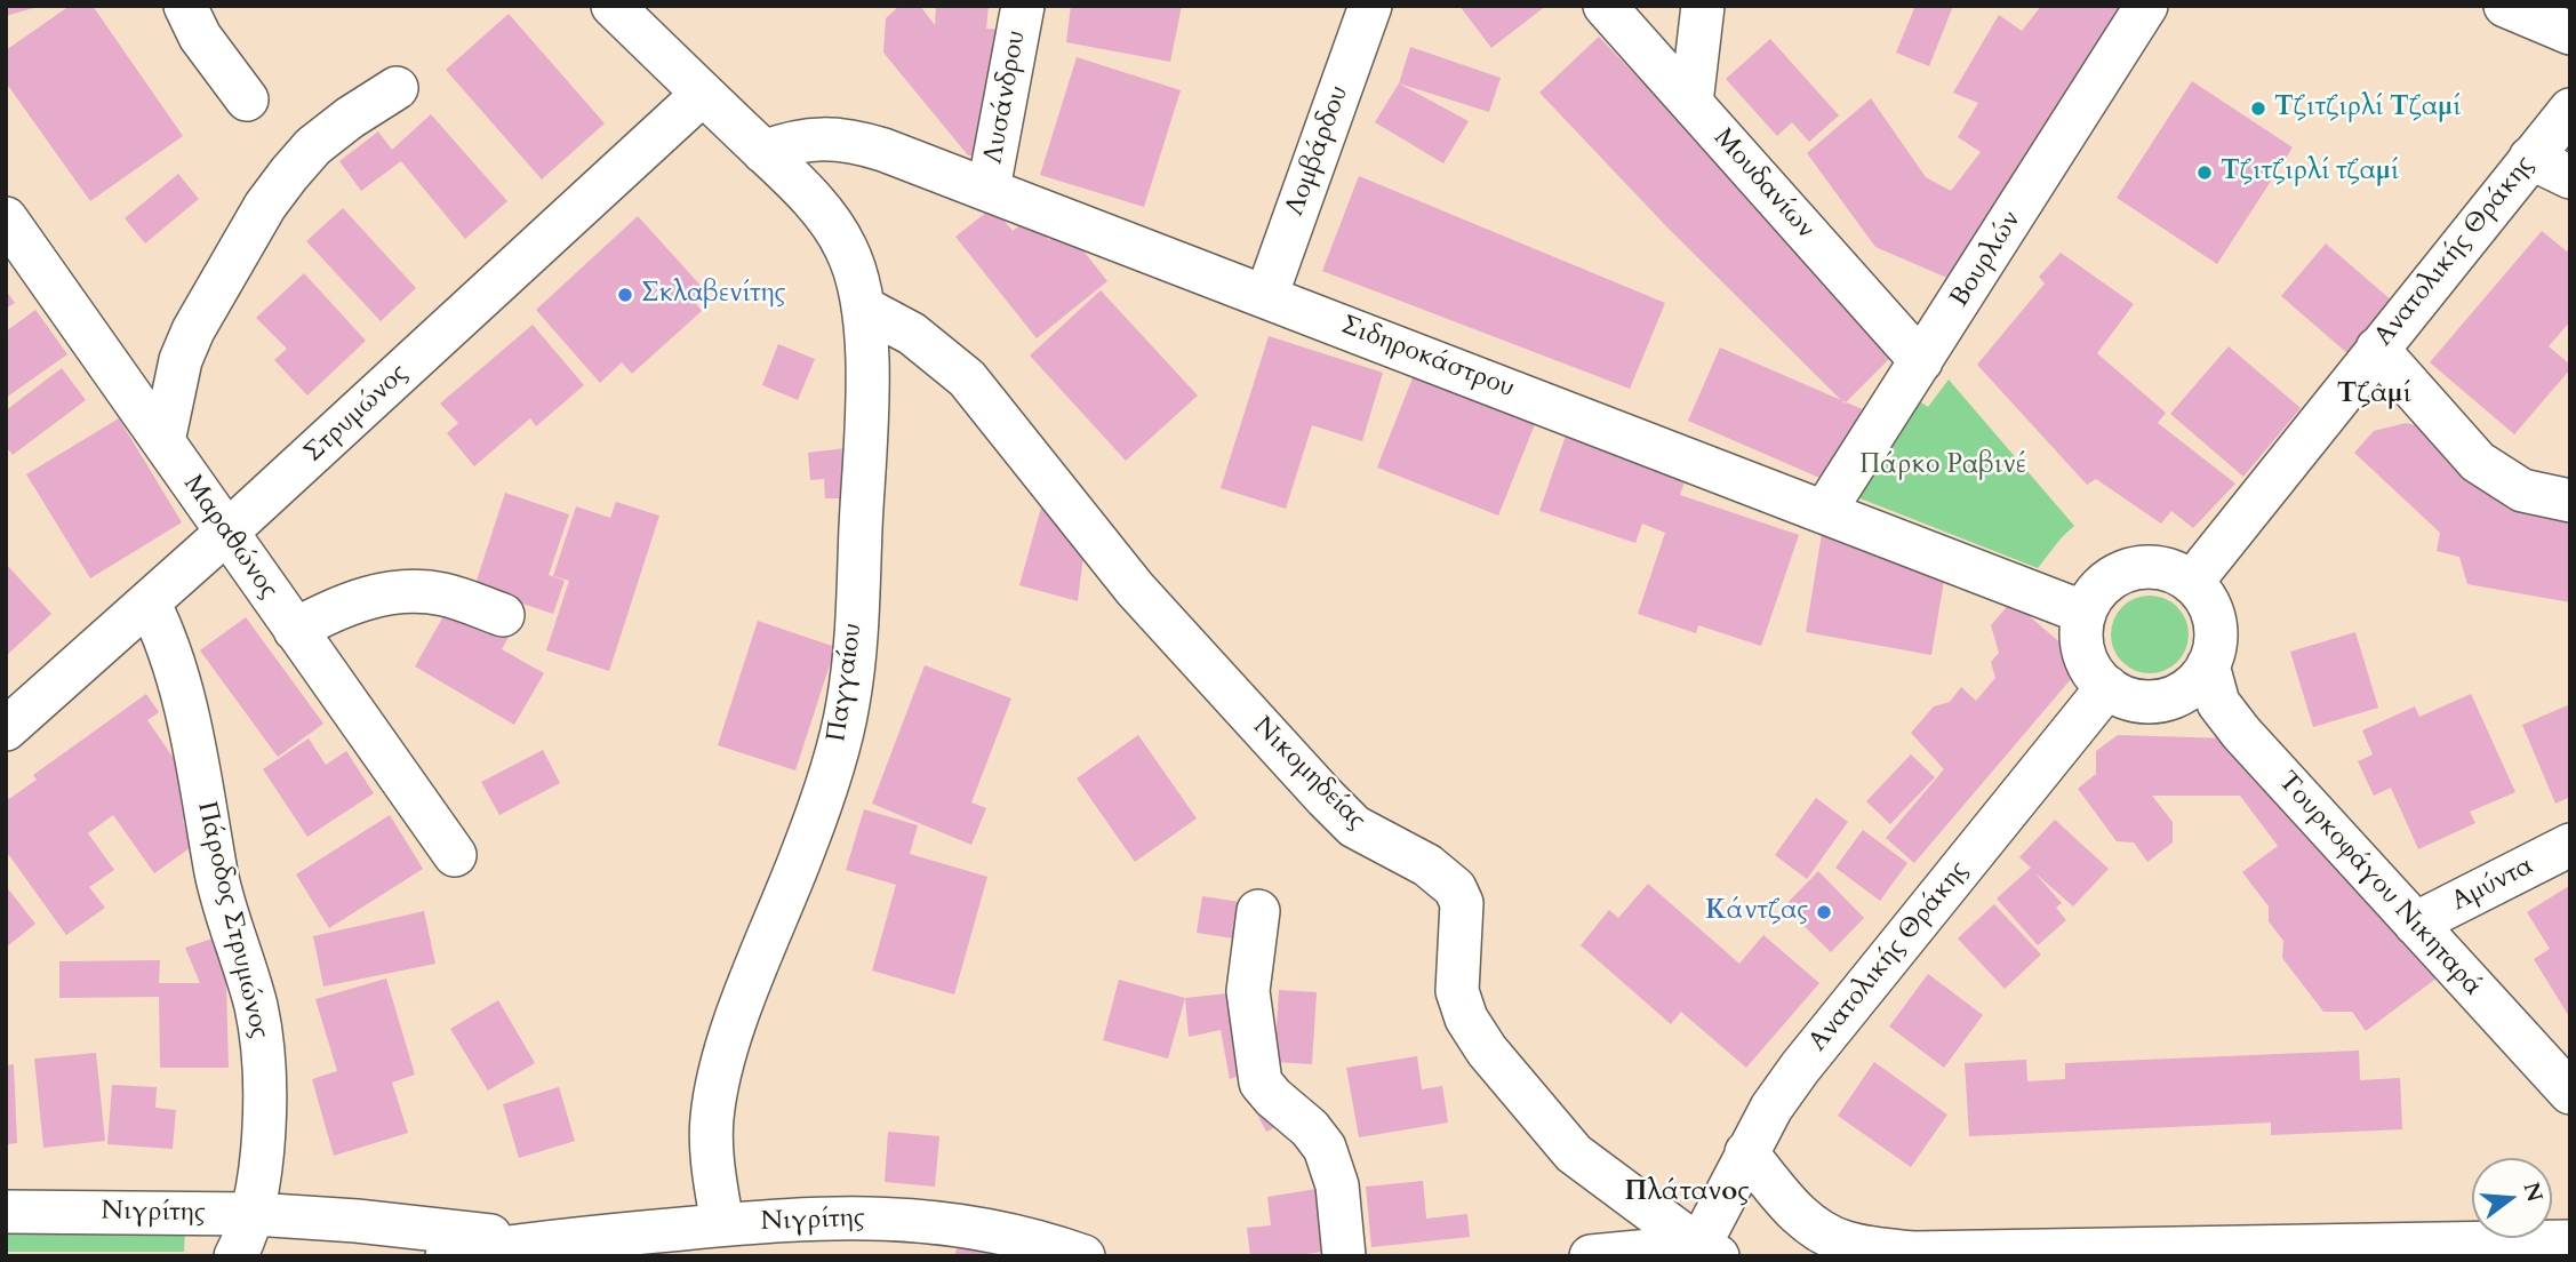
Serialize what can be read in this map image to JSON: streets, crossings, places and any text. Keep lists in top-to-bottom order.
{
  "streets": {
    "street": [
      "Λυσάνδρου",
      "Λομβάρδου",
      "Μουδανίων",
      "Ανατολικής Θράκης",
      "Βουρλών",
      "Σιδηροκάστρου",
      "Στρυμώνος",
      "Μαραθώνος",
      "Παγγαίου",
      "Νικομηδείας",
      "Τουρκοφάγου Νικηταρά",
      "Αμύντα",
      "Πάροδος Στρυμώνος",
      "Νιγρίτης"
    ]
  },
  "crossings": [
    ["Λυσάνδρου", "Σιδηροκάστρου"],
    ["Λομβάρδου", "Σιδηροκάστρου"],
    ["Μουδανίων", "Βουρλών"],
    ["Ανατολικής Θράκης", "Σιδηροκάστρου"],
    ["Ανατολικής Θράκης", "Νικομηδείας"],
    ["Ανατολικής Θράκης", "Τουρκοφάγου Νικηταρά"],
    ["Βουρλών", "Σιδηροκάστρου"],
    ["Σιδηροκάστρου", "Παγγαίου"],
    ["Σιδηροκάστρου", "Τουρκοφάγου Νικηταρά"],
    ["Στρυμώνος", "Μαραθώνος"],
    ["Στρυμώνος", "Πάροδος Στρυμώνος"],
    ["Παγγαίου", "Νικομηδείας"],
    ["Παγγαίου", "Νιγρίτης"],
    ["Τουρκοφάγου Νικηταρά", "Αμύντα"],
    ["Πάροδος Στρυμώνος", "Νιγρίτης"]
  ],
  "districts": ["Τζαμί", "Πλάτανος"],
  "parks": ["Πάρκο Ραβινέ"],
  "places": [
    "Τζιτζιρλί Τζαμί",
    "Τζιτζιρλί τζαμί",
    "Σκλαβενίτης",
    "Κάντζας"
  ],
  "north": "right"
}
